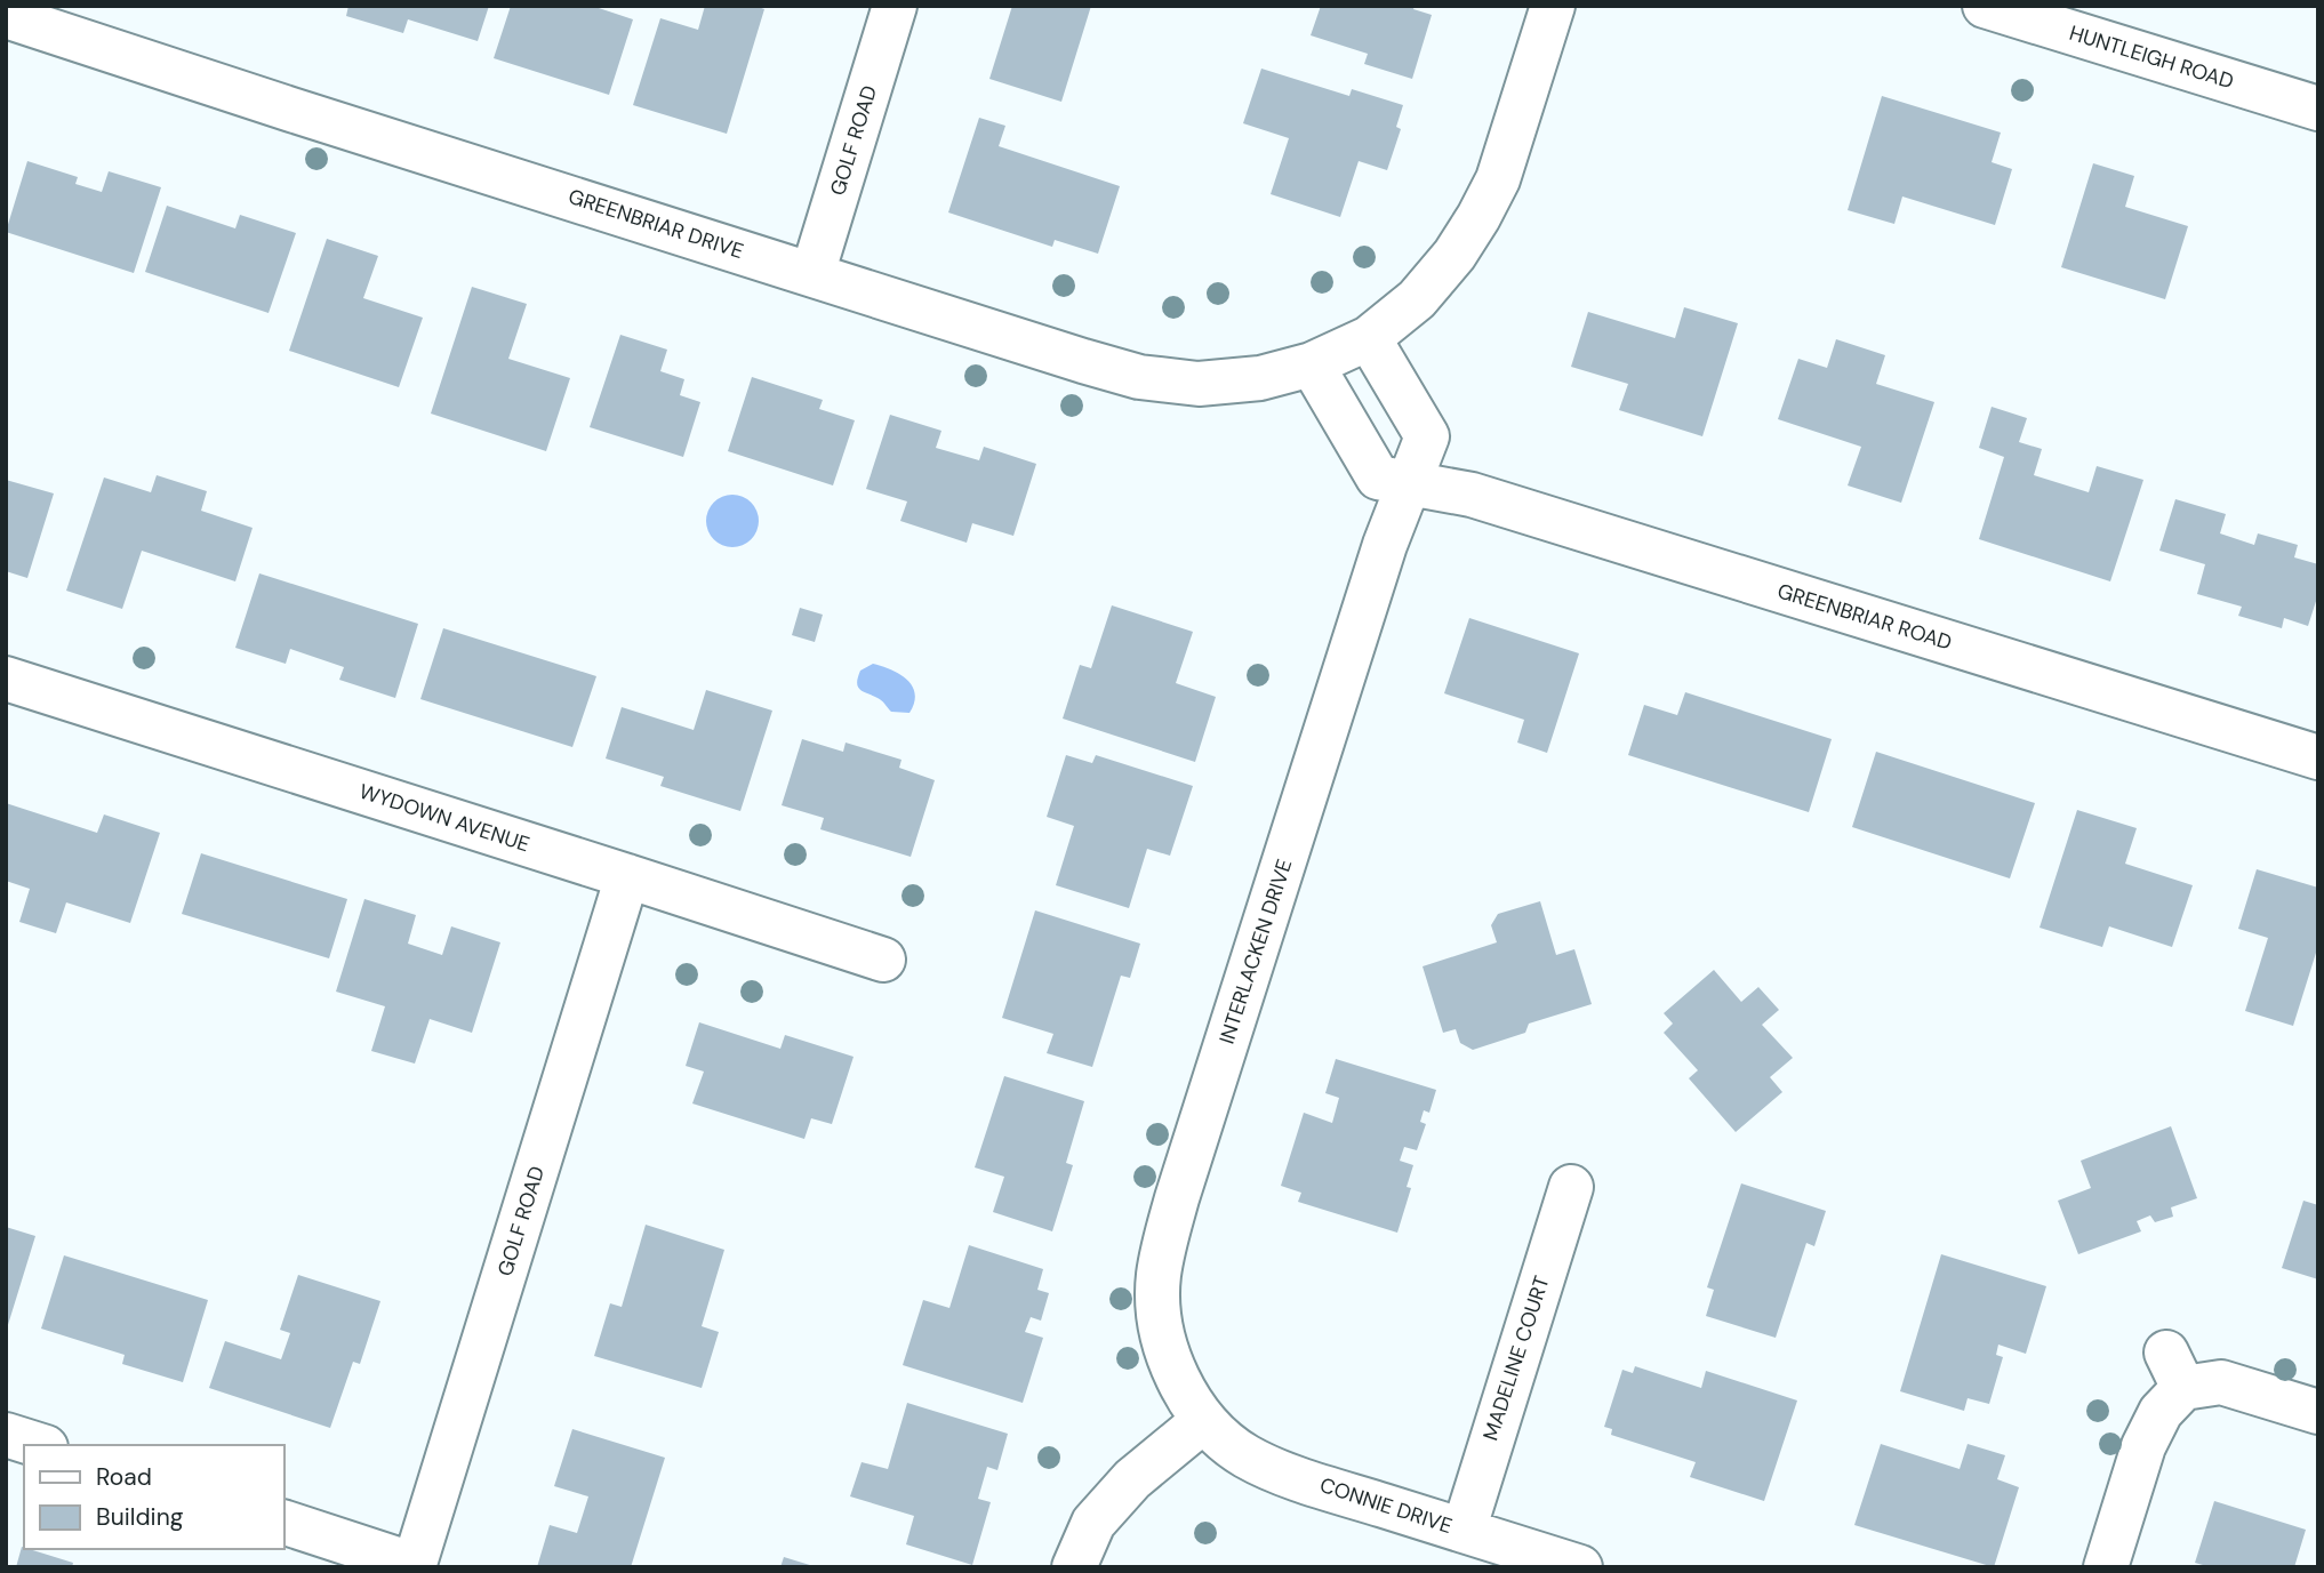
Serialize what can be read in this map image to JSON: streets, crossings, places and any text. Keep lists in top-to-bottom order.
{
  "streets": {
    "street": [
      "HUNTLEIGH ROAD",
      "GOLF ROAD",
      "GREENBRIAR DRIVE",
      "GREENBRIAR ROAD",
      "WYDOWN AVENUE",
      "INTERLACKEN DRIVE",
      "MADELINE COURT",
      "CONNIE DRIVE"
    ]
  },
  "crossings": [
    ["GOLF ROAD", "GREENBRIAR DRIVE"],
    ["GOLF ROAD", "WYDOWN AVENUE"],
    ["GREENBRIAR DRIVE", "GREENBRIAR ROAD"],
    ["GREENBRIAR ROAD", "INTERLACKEN DRIVE"],
    ["INTERLACKEN DRIVE", "CONNIE DRIVE"],
    ["MADELINE COURT", "CONNIE DRIVE"]
  ],
  "legend": ["Road", "Building"]
}
